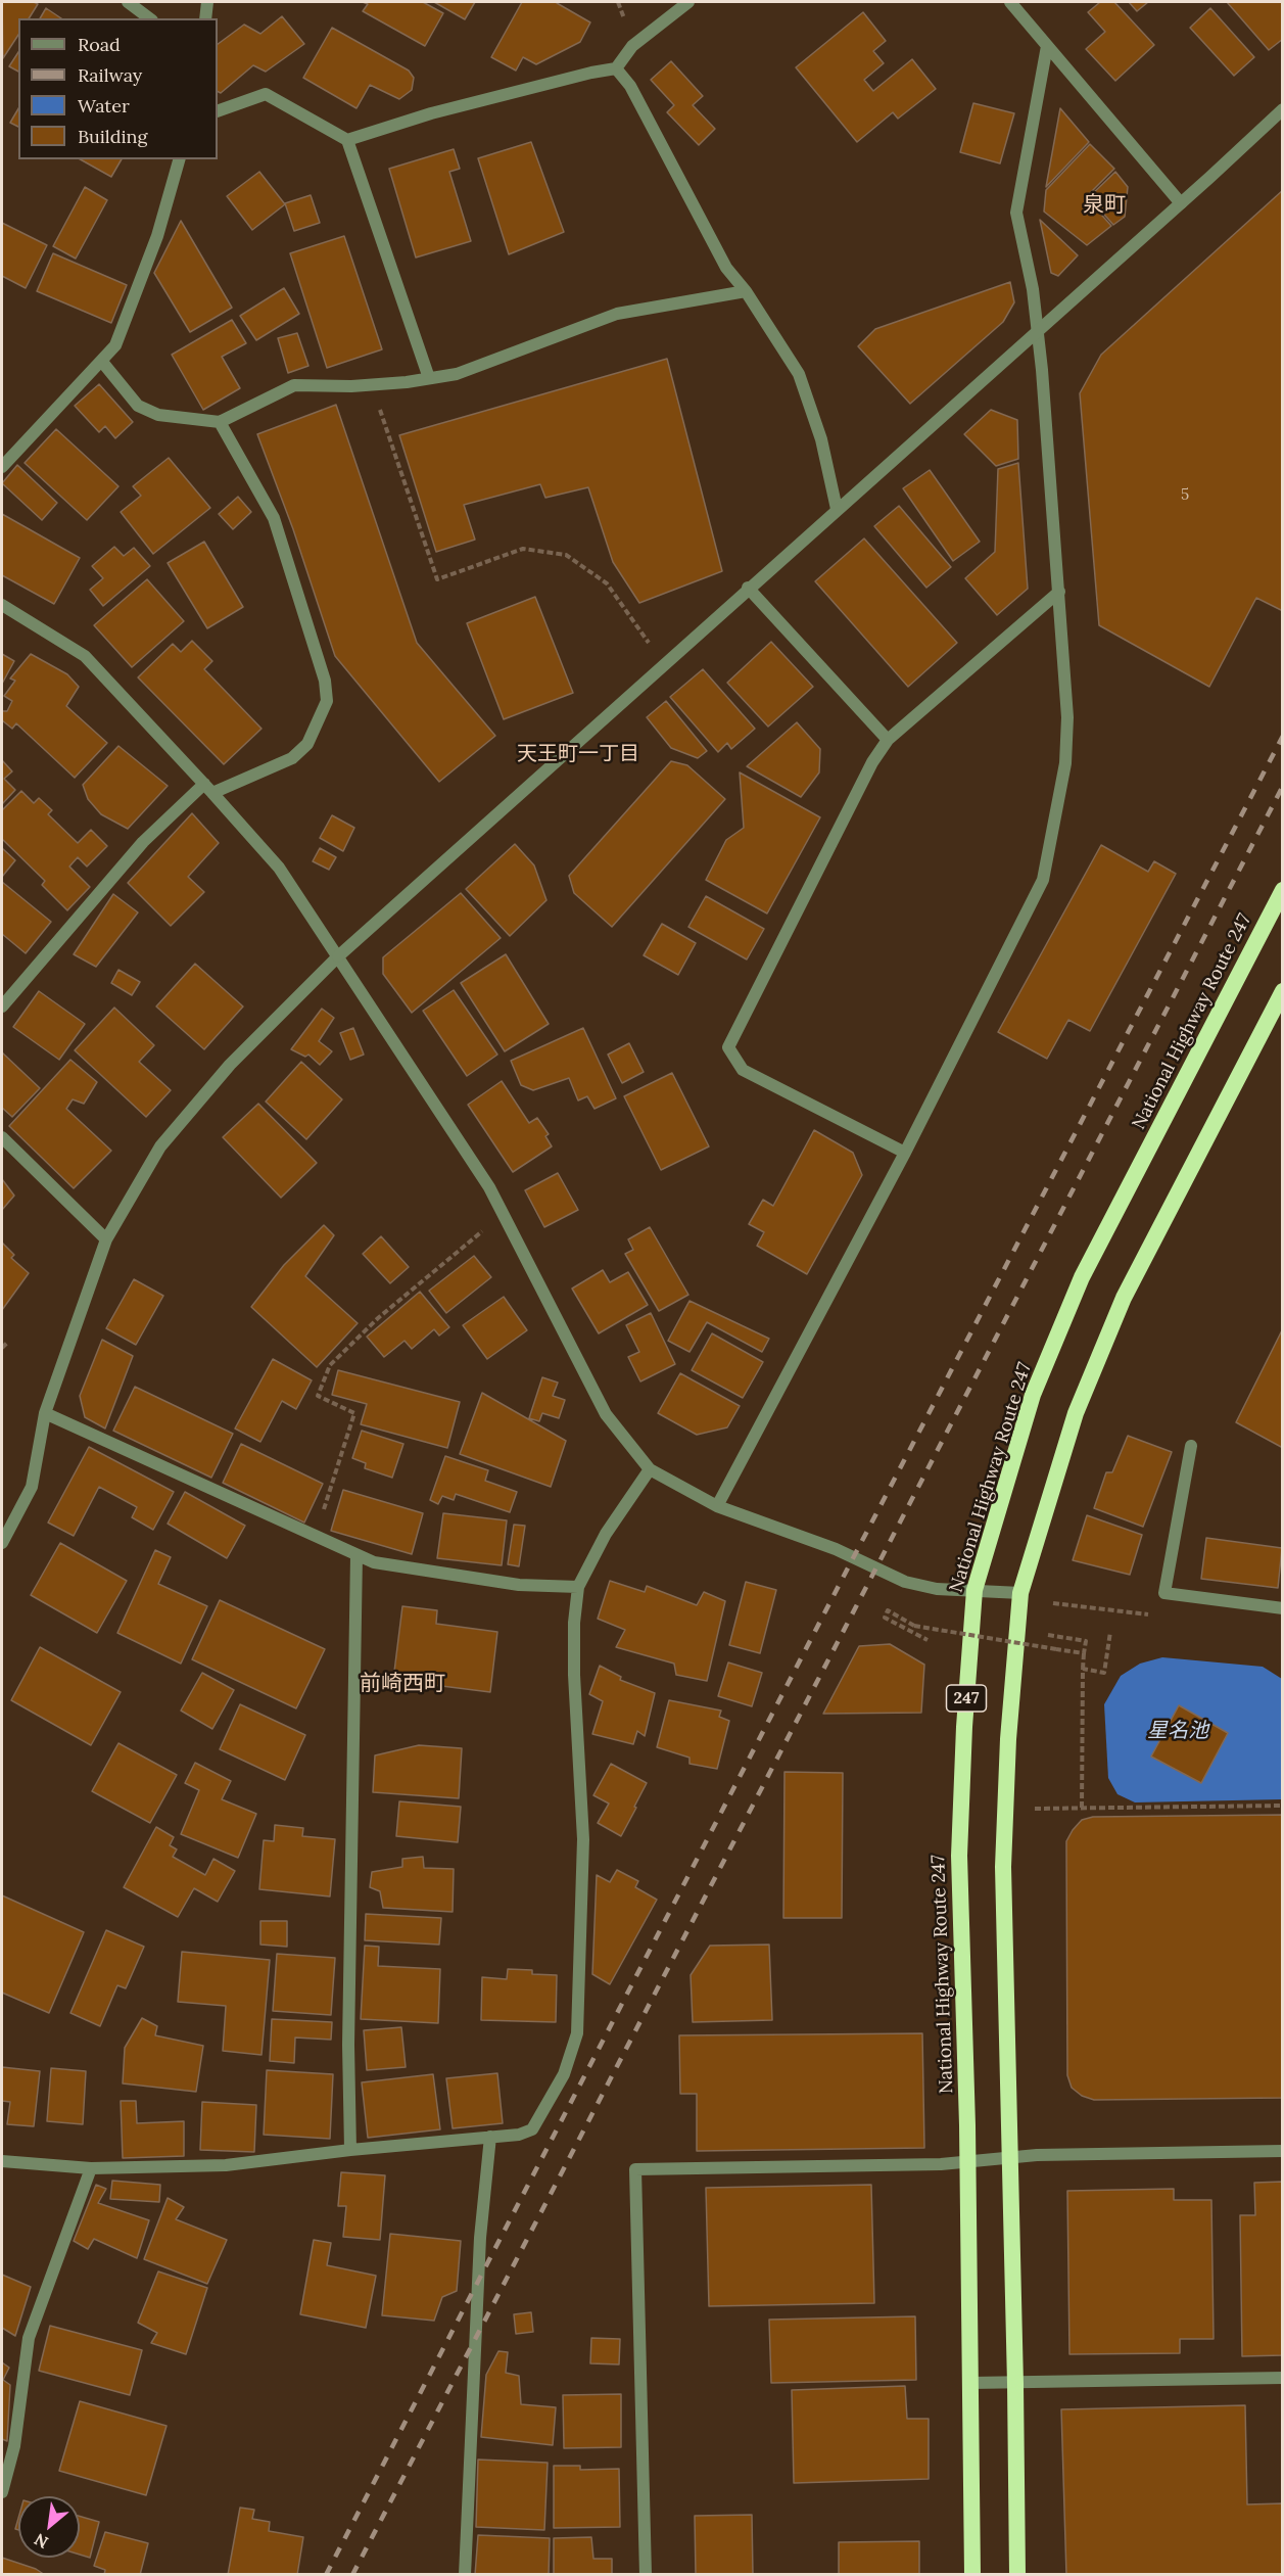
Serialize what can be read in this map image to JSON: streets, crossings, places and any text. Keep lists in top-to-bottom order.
{
  "streets": {
    "highway": ["National Highway Route 247", "247"]
  },
  "districts": ["泉町", "天王町一丁目", "前崎西町"],
  "water": ["星名池"],
  "house_numbers": ["5"],
  "legend": [
    "Road",
    "Railway",
    "Water",
    "Building"
  ],
  "north": "bottom left"
}
